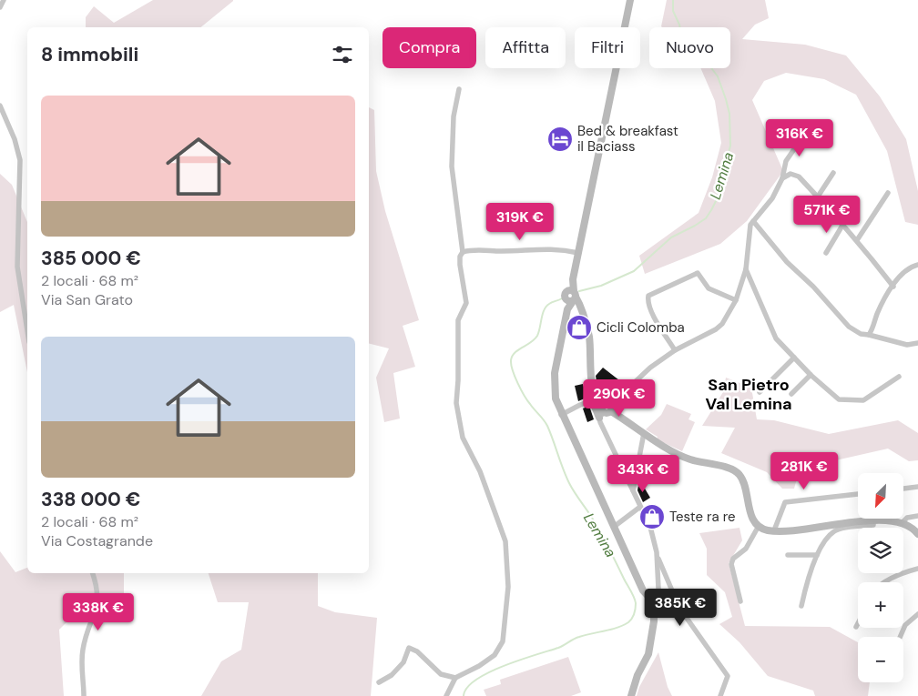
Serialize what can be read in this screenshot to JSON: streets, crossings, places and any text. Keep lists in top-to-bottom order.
{
  "districts": ["San Pietro Val Lemina"],
  "water": ["Lemina"],
  "places": {
    "hotel": ["Bed & breakfast il Baciass"],
    "shop": ["Cicli Colomba", "Teste ra re"]
  },
  "north": "bottom left",
  "page": {
    "chip": [
      "Compra",
      "Affitta",
      "Filtri",
      "Nuovo"
    ],
    "heading": "8 immobili",
    "list": [
      {
        "name": "385 000 €",
        "note": "2 locali · 68 m² · Via San Grato"
      },
      {
        "name": "338 000 €",
        "note": "2 locali · 68 m² · Via Costagrande"
      }
    ],
    "price": [
      "316K €",
      "571K €",
      "319K €",
      "290K €",
      "281K €",
      "343K €",
      "385K €",
      "338K €"
    ],
    "map_buttons": ["+", "−"]
  }
}
